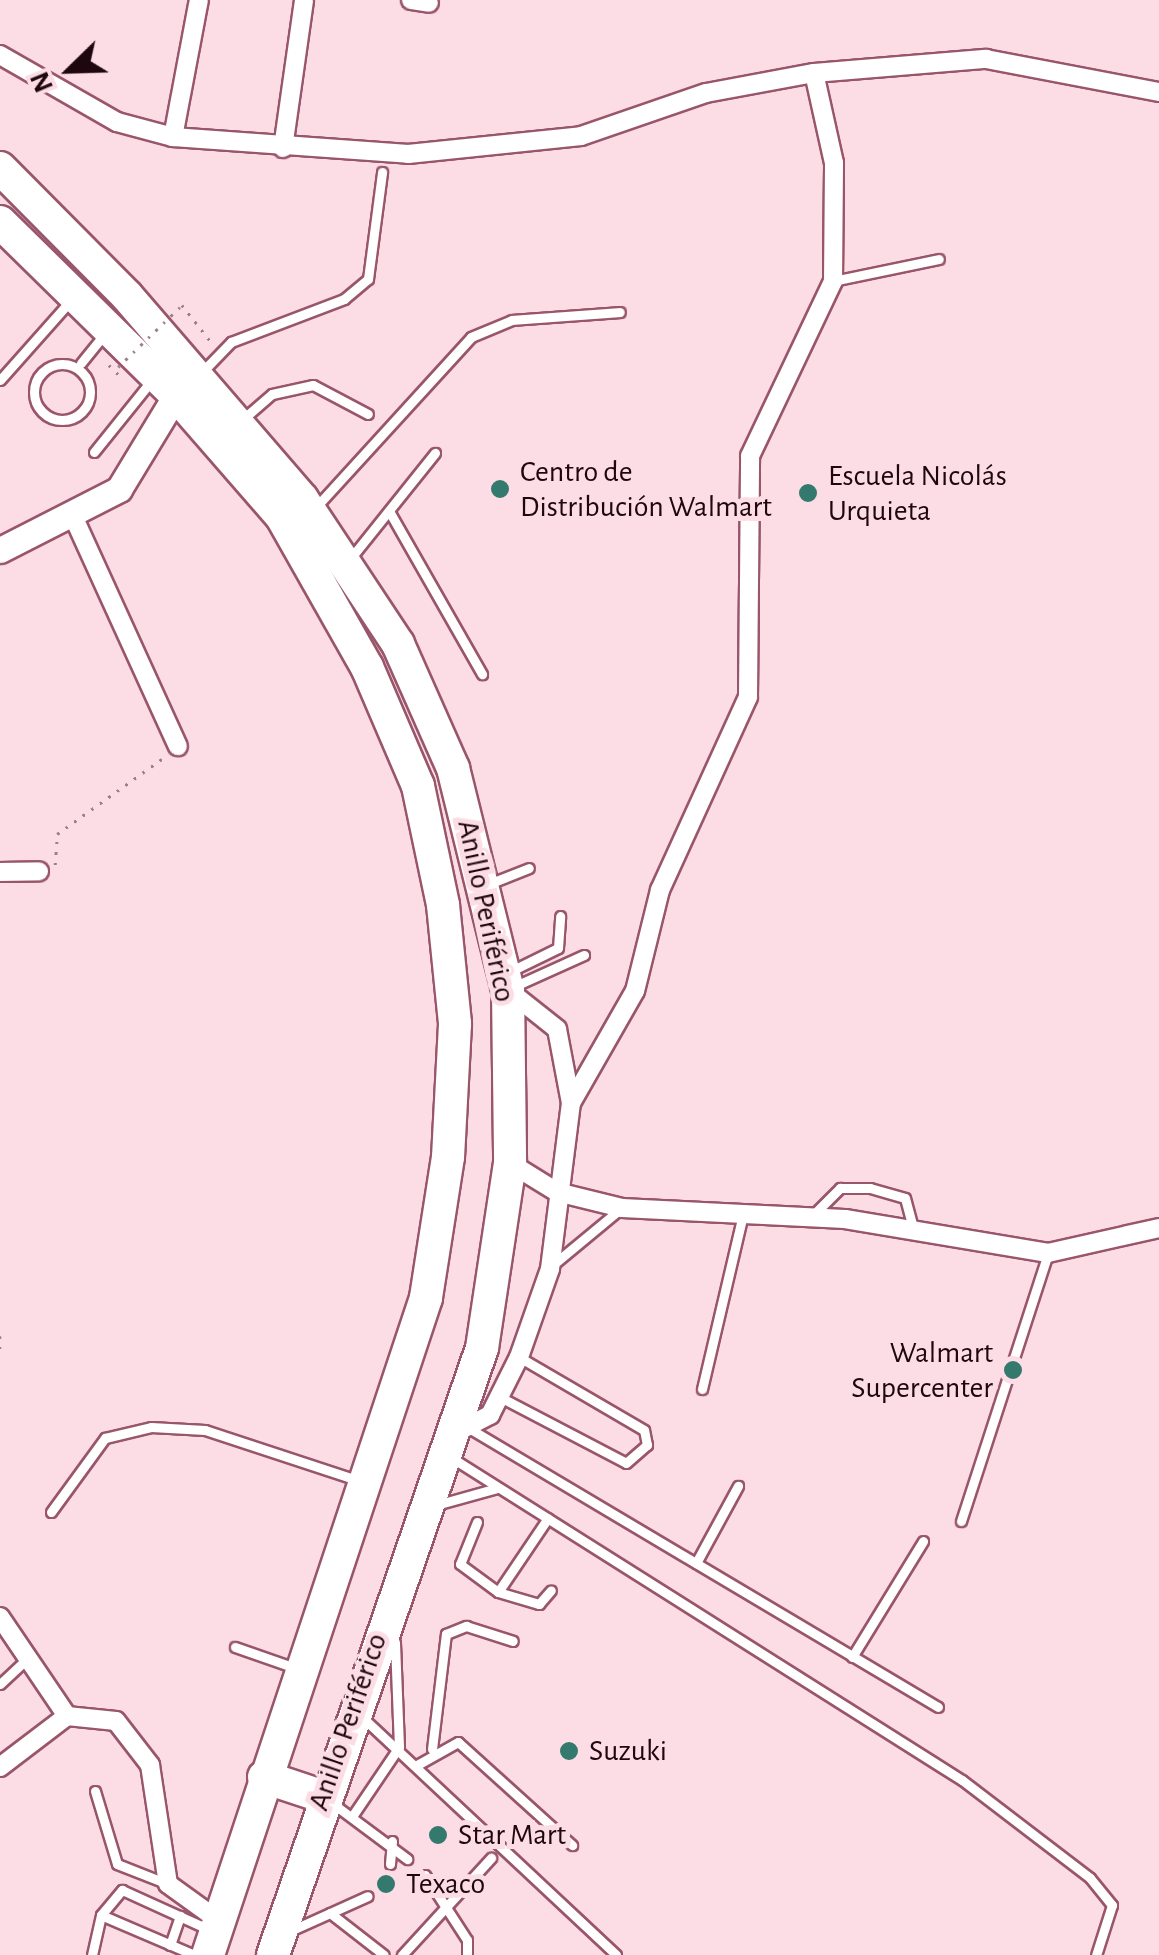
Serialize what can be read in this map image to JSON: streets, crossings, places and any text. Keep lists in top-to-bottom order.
{
  "streets": {
    "highway": ["Anillo Periférico"]
  },
  "places": [
    "Centro de Distribución Walmart",
    "Escuela Nicolás Urquieta",
    "Walmart Supercenter",
    "Suzuki",
    "Star Mart",
    "Texaco"
  ],
  "north": "bottom left"
}
